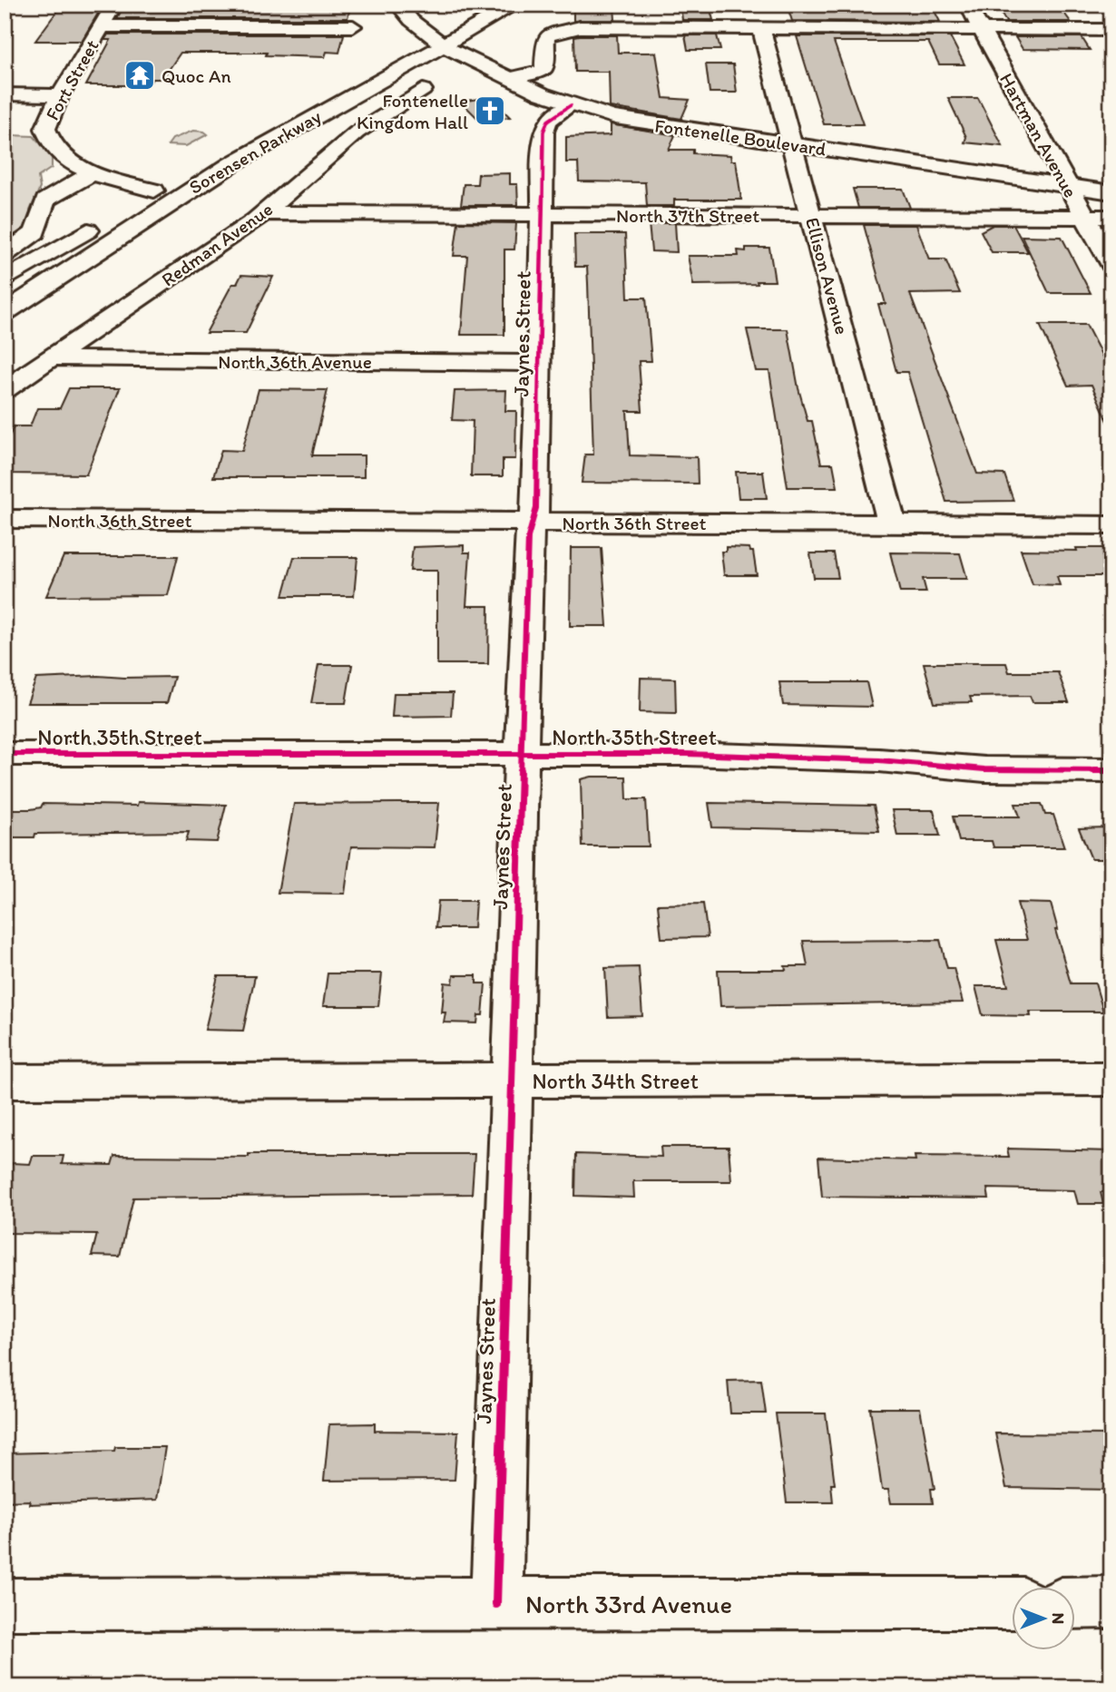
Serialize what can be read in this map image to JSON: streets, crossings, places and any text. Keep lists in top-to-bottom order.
{
  "streets": {
    "street": [
      "Fort Street",
      "Hartman Avenue",
      "Fontenelle Boulevard",
      "Sorensen Parkway",
      "North 37th Street",
      "Redman Avenue",
      "Ellison Avenue",
      "Jaynes Street",
      "North 36th Avenue",
      "North 36th Street",
      "North 35th Street",
      "North 34th Street",
      "North 33rd Avenue"
    ]
  },
  "crossings": [
    ["Hartman Avenue", "Fontenelle Boulevard"],
    ["Hartman Avenue", "North 37th Street"],
    ["Fontenelle Boulevard", "Sorensen Parkway"],
    ["Fontenelle Boulevard", "Ellison Avenue"],
    ["Fontenelle Boulevard", "Jaynes Street"],
    ["North 37th Street", "Redman Avenue"],
    ["North 37th Street", "Ellison Avenue"],
    ["North 37th Street", "Jaynes Street"],
    ["Redman Avenue", "North 36th Avenue"],
    ["Ellison Avenue", "North 36th Street"],
    ["Jaynes Street", "North 36th Avenue"],
    ["Jaynes Street", "North 36th Street"],
    ["Jaynes Street", "North 35th Street"],
    ["Jaynes Street", "North 34th Street"],
    ["Jaynes Street", "North 33rd Avenue"]
  ],
  "places": {
    "temple": ["Quoc An"],
    "church": ["Fontenelle Kingdom Hall"]
  },
  "north": "right"
}
